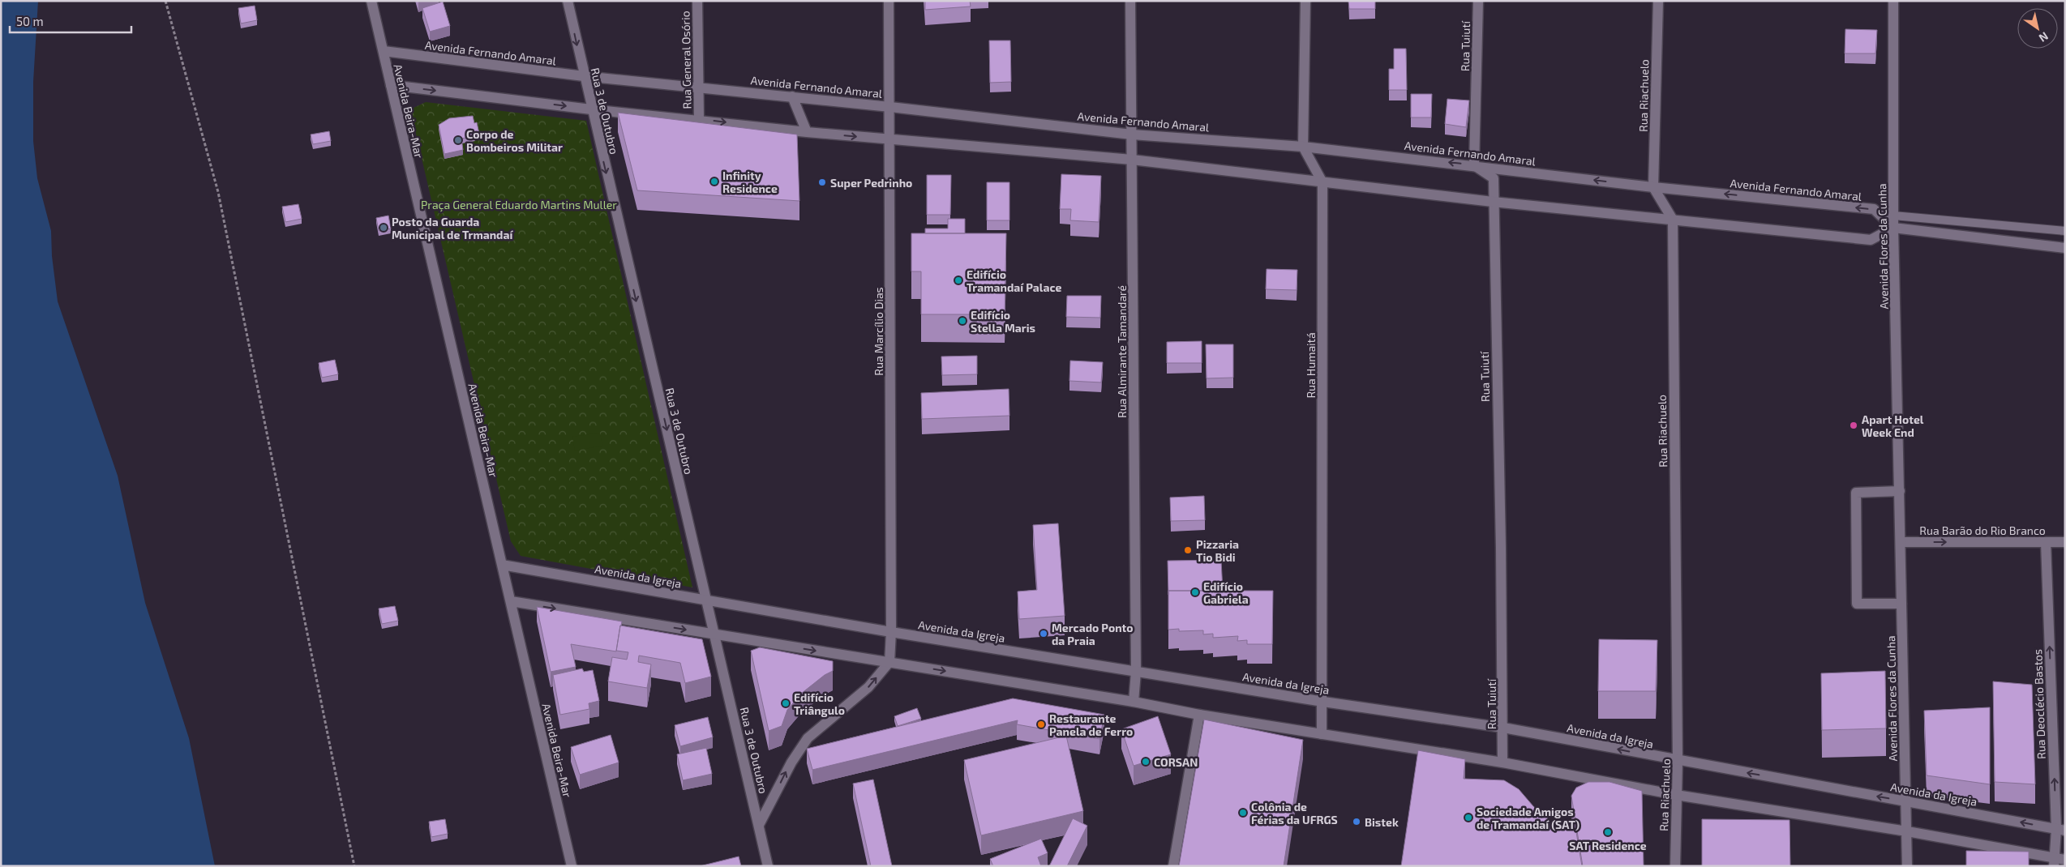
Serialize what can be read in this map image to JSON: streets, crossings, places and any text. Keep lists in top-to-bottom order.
{
  "streets": {
    "street": [
      "Rua Tuiutí",
      "Avenida Fernando Amaral",
      "Rua General Osório",
      "Rua Riachuelo",
      "Avenida Beira-Mar",
      "Rua 3 de Outubro",
      "Avenida Flores da Cunha",
      "Rua Marcílio Dias",
      "Rua Almirante Tamandaré",
      "Rua Humaitá",
      "Rua Barão do Rio Branco",
      "Avenida da Igreja",
      "Rua Deoclécio Bastos"
    ]
  },
  "crossings": [
    ["Rua Tuiutí", "Avenida Fernando Amaral"],
    ["Rua Tuiutí", "Avenida da Igreja"],
    ["Avenida Fernando Amaral", "Rua General Osório"],
    ["Avenida Fernando Amaral", "Rua Riachuelo"],
    ["Avenida Fernando Amaral", "Avenida Beira-Mar"],
    ["Avenida Fernando Amaral", "Rua 3 de Outubro"],
    ["Avenida Fernando Amaral", "Avenida Flores da Cunha"],
    ["Avenida Fernando Amaral", "Rua Marcílio Dias"],
    ["Avenida Fernando Amaral", "Rua Almirante Tamandaré"],
    ["Avenida Fernando Amaral", "Rua Humaitá"],
    ["Rua Riachuelo", "Avenida da Igreja"],
    ["Avenida Beira-Mar", "Avenida da Igreja"],
    ["Rua 3 de Outubro", "Avenida da Igreja"],
    ["Avenida Flores da Cunha", "Rua Barão do Rio Branco"],
    ["Avenida Flores da Cunha", "Avenida da Igreja"],
    ["Rua Marcílio Dias", "Avenida da Igreja"],
    ["Rua Almirante Tamandaré", "Avenida da Igreja"],
    ["Rua Humaitá", "Avenida da Igreja"],
    ["Rua Barão do Rio Branco", "Rua Deoclécio Bastos"],
    ["Avenida da Igreja", "Rua Deoclécio Bastos"]
  ],
  "one_way": ["Rua 3 de Outubro", "Rua Barão do Rio Branco", "Rua Deoclécio Bastos"],
  "parks": ["Praça General Eduardo Martins Muller"],
  "places": [
    "Corpo de Bombeiros Militar",
    "Infinity Residence",
    "Super Pedrinho",
    "Posto da Guarda Municipal de Trmandaí",
    "Edifício Tramandaí Palace",
    "Edifício Stella Maris",
    "Apart Hotel Week End",
    "Pizzaria Tio Bidi",
    "Edifício Gabriela",
    "Mercado Ponto da Praia",
    "Edifício Triângulo",
    "Restaurante Panela de Ferro",
    "CORSAN",
    "Colônia de Férias da UFRGS",
    "Sociedade Amigos de Tramandaí (SAT)",
    "Bistek",
    "SAT Residence"
  ],
  "scale_bar": "50 m",
  "north": "bottom right"
}
